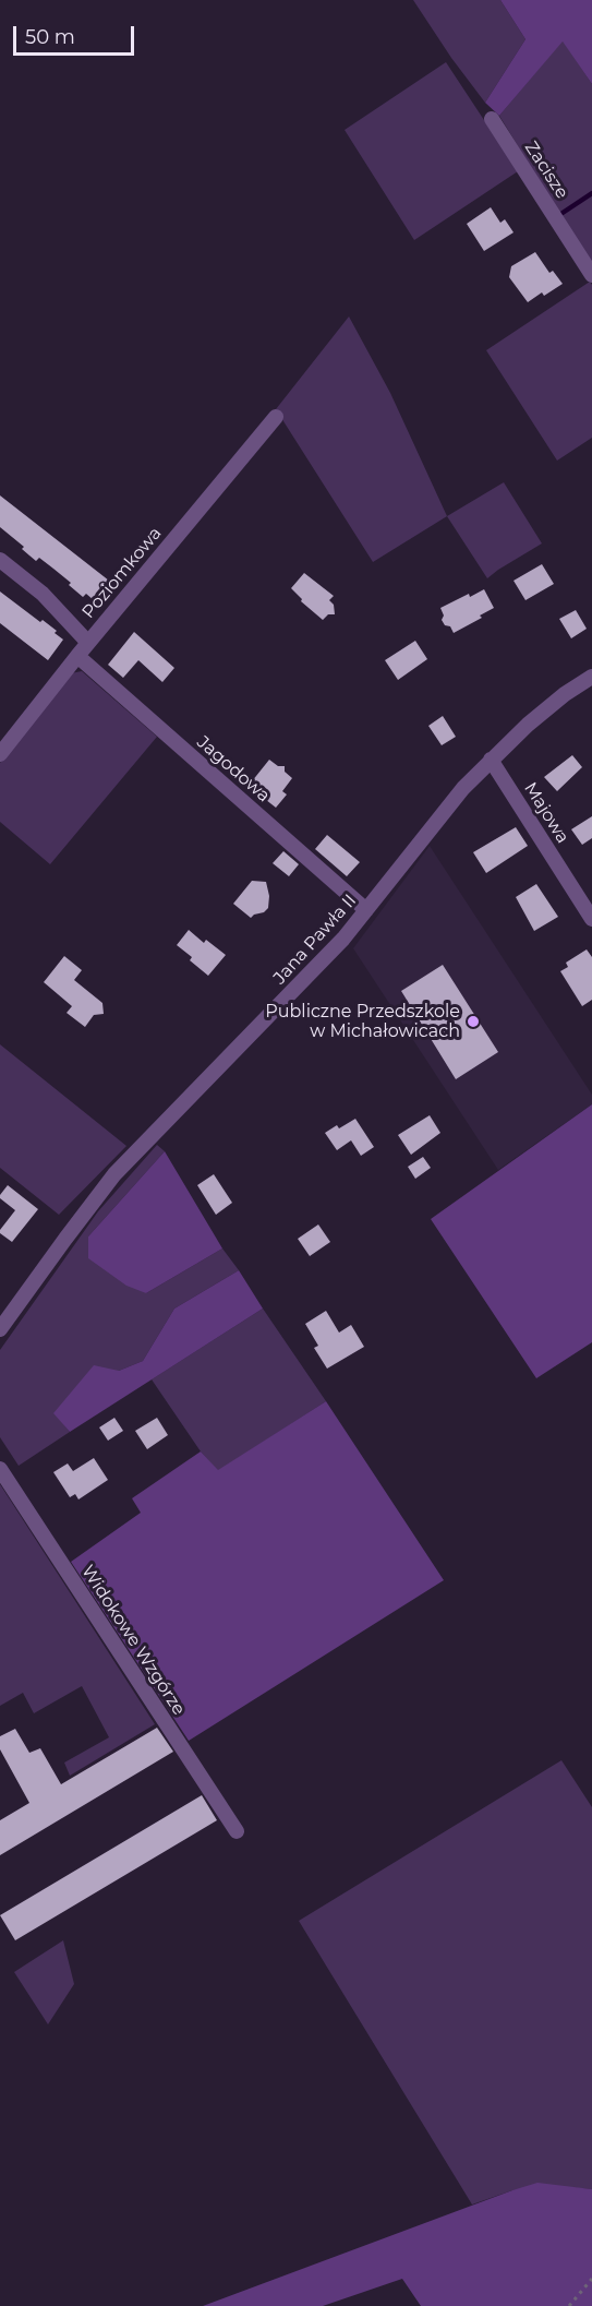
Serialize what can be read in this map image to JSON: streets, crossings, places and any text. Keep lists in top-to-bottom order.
{
  "streets": {
    "street": [
      "Zacisze",
      "Poziomkowa",
      "Jagodowa",
      "Majowa",
      "Jana Pawła II",
      "Widokowe Wzgórze"
    ]
  },
  "crossings": [
    ["Poziomkowa", "Jagodowa"],
    ["Jagodowa", "Jana Pawła II"],
    ["Majowa", "Jana Pawła II"]
  ],
  "places": ["Publiczne Przedszkole w Michałowicach"],
  "scale_bar": "50 m"
}
